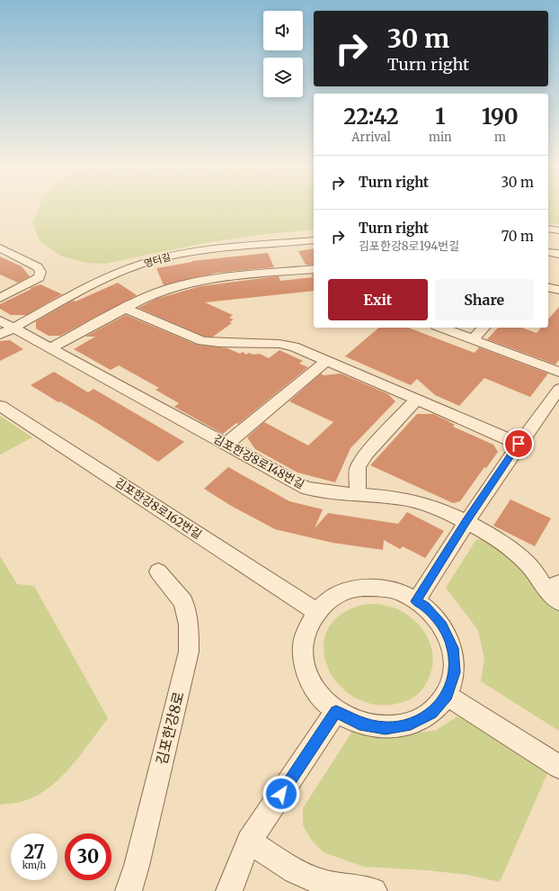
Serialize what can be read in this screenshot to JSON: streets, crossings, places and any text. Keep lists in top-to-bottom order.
{
  "streets": {
    "street": [
      "영터길",
      "김포한강8로148번길",
      "김포한강8로162번길",
      "김포한강8로"
    ]
  },
  "crossings": [
    ["영터길", "김포한강8로148번길"]
  ],
  "page": {
    "turn": ["30 m", "Turn right"],
    "eta": [
      "22:42",
      "Arrival",
      "1",
      "min",
      "190",
      "m"
    ],
    "list": [
      {
        "name": "Turn right",
        "value": "30 m"
      },
      {
        "name": "Turn right",
        "note": "김포한강8로194번길",
        "value": "70 m"
      }
    ],
    "buttons": ["Exit", "Share"],
    "speed": "27 km/h",
    "limit": "30"
  }
}
